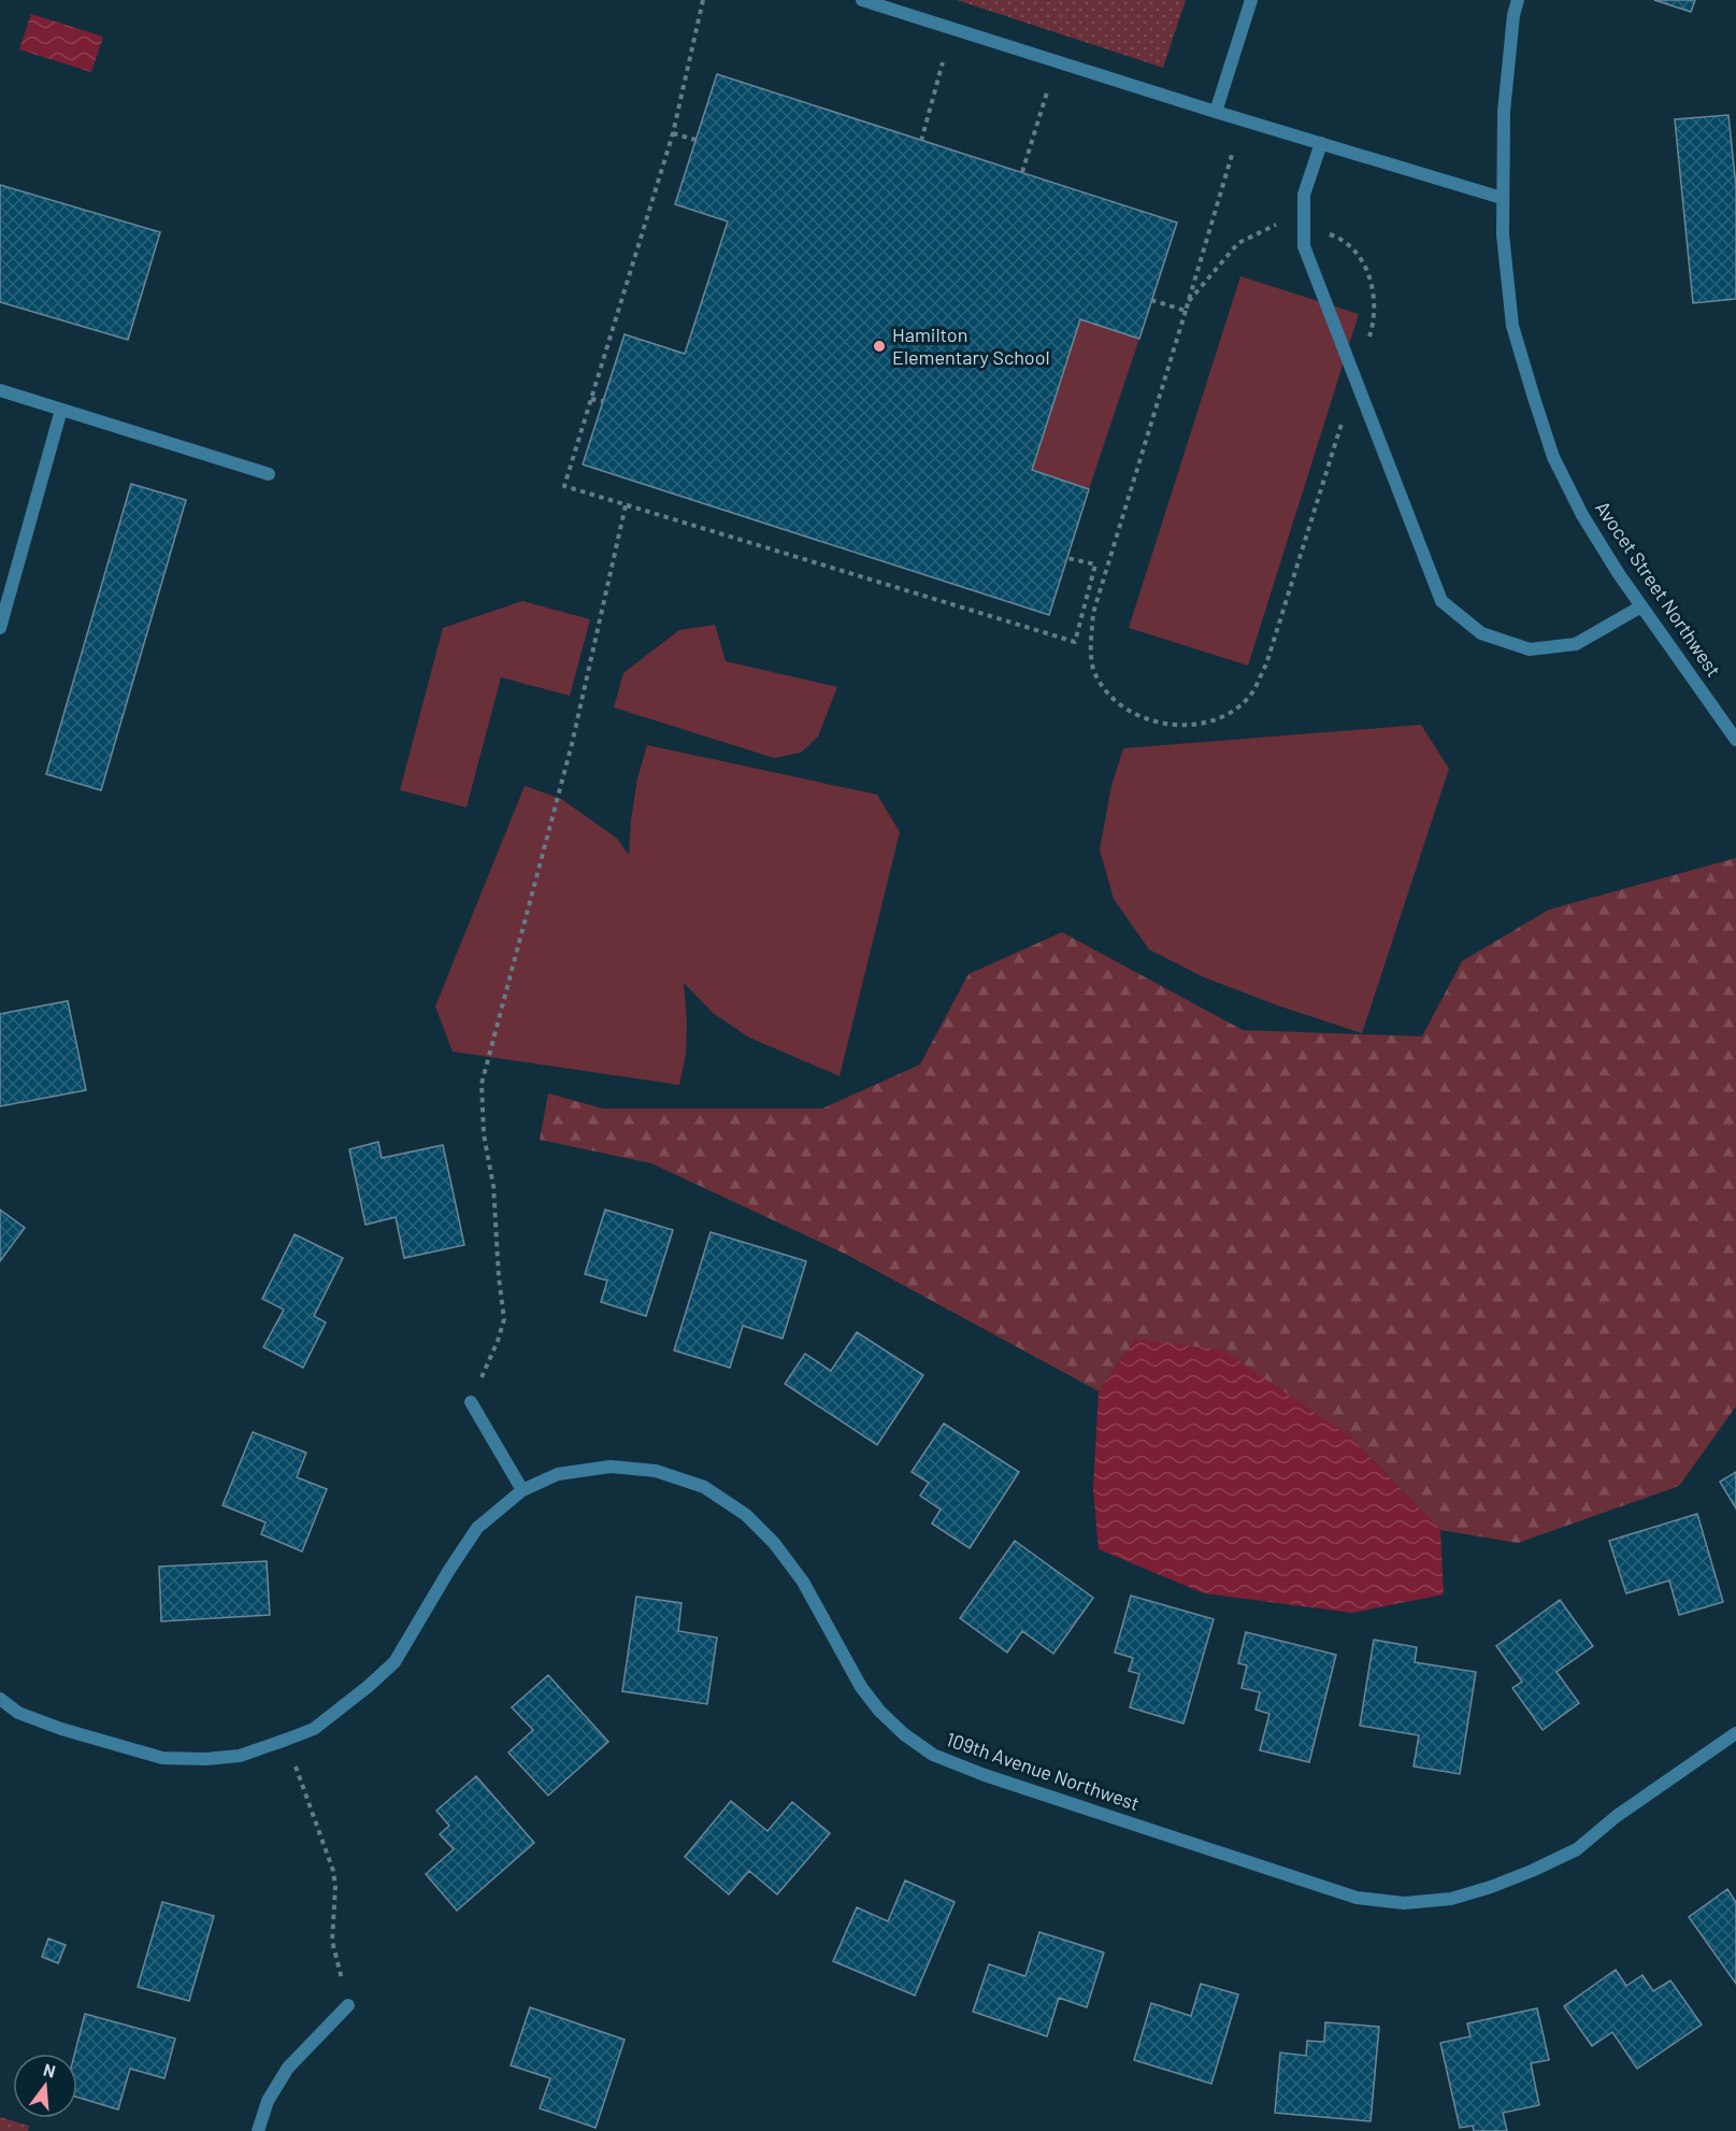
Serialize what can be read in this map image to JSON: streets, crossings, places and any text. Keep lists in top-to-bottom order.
{
  "streets": {
    "street": ["Avocet Street Northwest", "109th Avenue Northwest"]
  },
  "places": ["Hamilton Elementary School"],
  "north": "top"
}
